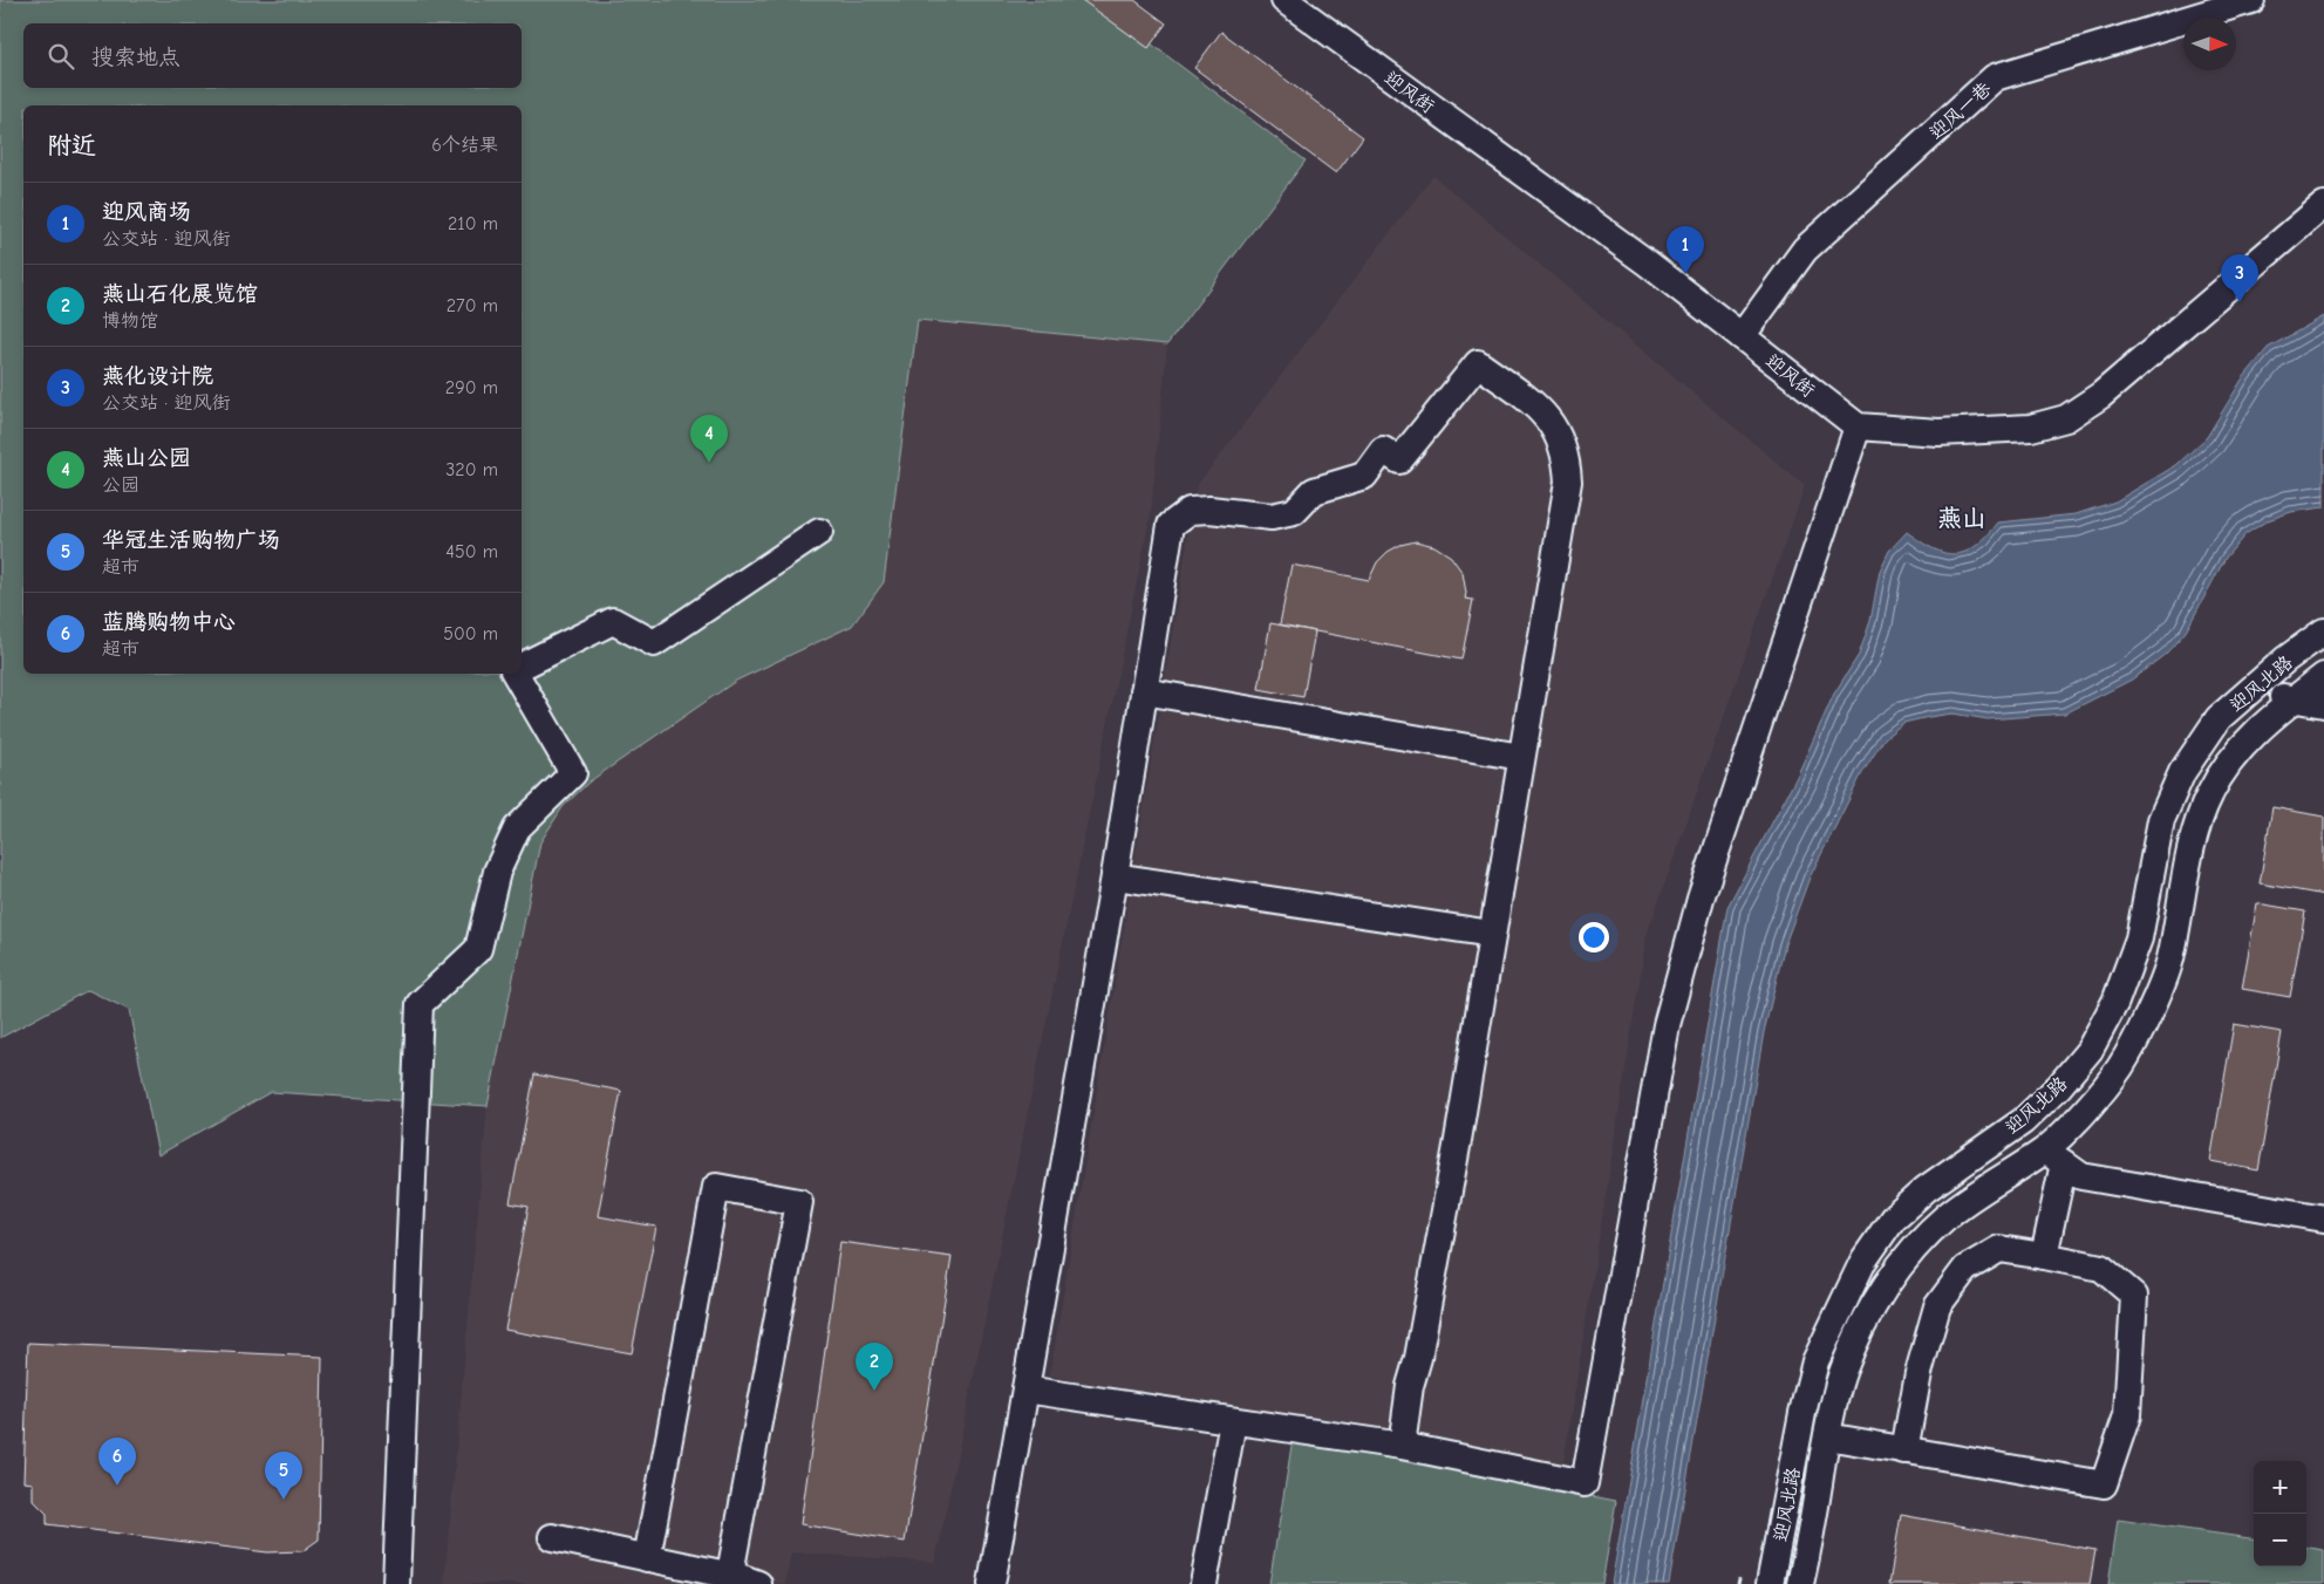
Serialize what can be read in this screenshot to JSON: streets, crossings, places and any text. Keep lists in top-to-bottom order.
{
  "streets": {
    "street": ["迎风街", "迎风一巷", "迎风北路"]
  },
  "crossings": [
    ["迎风街", "迎风一巷"]
  ],
  "districts": ["燕山"],
  "north": "right",
  "page": {
    "search": "搜索地点",
    "heading": ["附近", "6个结果"],
    "list": [
      {
        "mark": "1",
        "name": "迎风商场",
        "note": "公交站 · 迎风街",
        "value": "210 m"
      },
      {
        "mark": "2",
        "name": "燕山石化展览馆",
        "note": "博物馆",
        "value": "270 m"
      },
      {
        "mark": "3",
        "name": "燕化设计院",
        "note": "公交站 · 迎风街",
        "value": "290 m"
      },
      {
        "mark": "4",
        "name": "燕山公园",
        "note": "公园",
        "value": "320 m"
      },
      {
        "mark": "5",
        "name": "华冠生活购物广场",
        "note": "超市",
        "value": "450 m"
      },
      {
        "mark": "6",
        "name": "蓝腾购物中心",
        "note": "超市",
        "value": "500 m"
      }
    ],
    "pins": [
      "1",
      "3",
      "4",
      "2",
      "6",
      "5"
    ],
    "map_buttons": ["+", "−"]
  }
}
